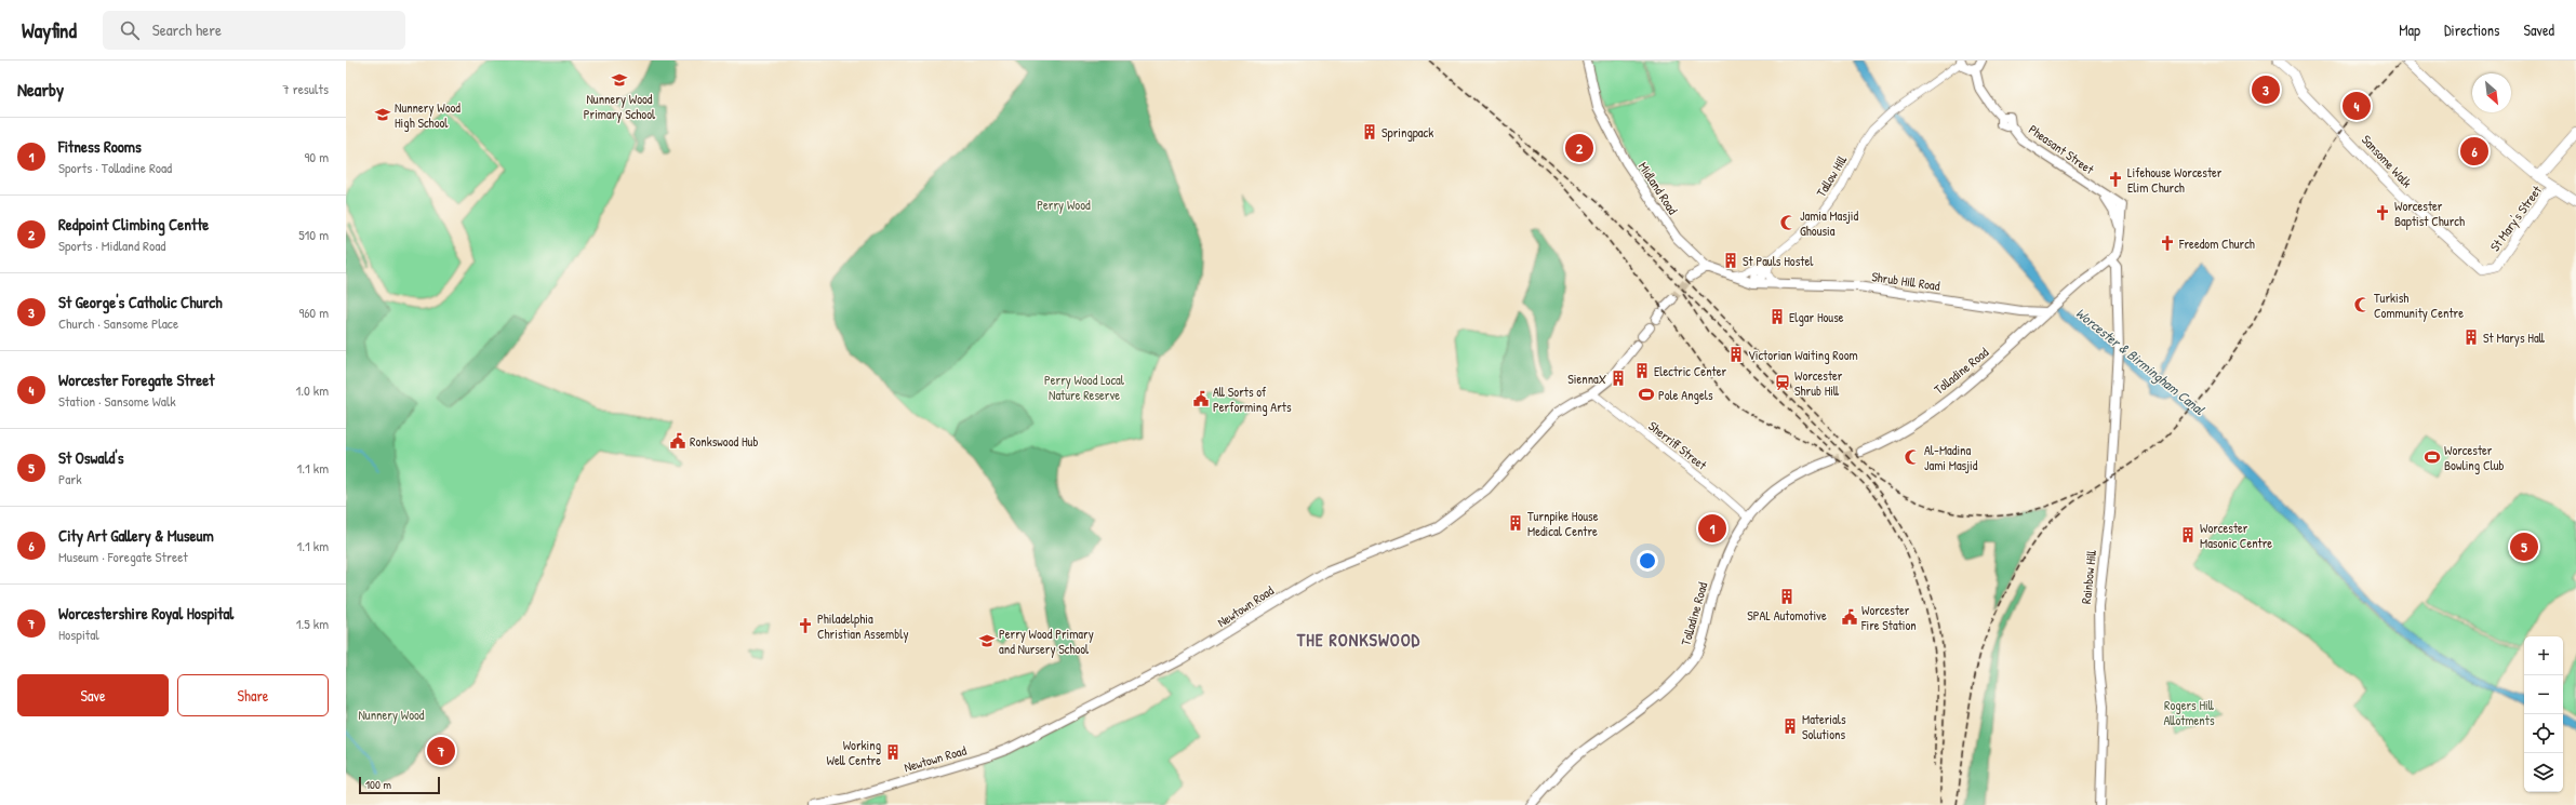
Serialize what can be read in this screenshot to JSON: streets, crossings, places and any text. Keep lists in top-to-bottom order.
{
  "streets": {
    "main road": [
      "Pheasant Street",
      "Sansome Walk",
      "Midland Road",
      "St Mary's Street",
      "Shrub Hill Road",
      "Tolladine Road",
      "Rainbow Hill",
      "Newtown Road"
    ],
    "street": ["Tallow Hill", "Sherriff Street"]
  },
  "crossings": [
    ["Sansome Walk", "St Mary's Street"],
    ["Tallow Hill", "Midland Road"],
    ["Tallow Hill", "Shrub Hill Road"],
    ["Midland Road", "Shrub Hill Road"],
    ["Shrub Hill Road", "Tolladine Road"],
    ["Tolladine Road", "Sherriff Street"],
    ["Tolladine Road", "Rainbow Hill"],
    ["Sherriff Street", "Newtown Road"]
  ],
  "districts": ["THE RONKSWOOD"],
  "water": ["Worcester & Birmingham Canal"],
  "parks": [
    "Perry Wood",
    "Perry Wood Local Nature Reserve",
    "Rogers Hill Allotments",
    "Nunnery Wood"
  ],
  "places": {
    "school or university": ["Nunnery Wood Primary School", "Nunnery Wood High School", "Perry Wood Primary and Nursery School"],
    "building": [
      "Springpack",
      "St Pauls Hostel",
      "Elgar House",
      "St Marys Hall",
      "Victorian Waiting Room",
      "Electric Center",
      "SiennaX",
      "Turnpike House Medical Centre",
      "Worcester Masonic Centre",
      "SPAL Automotive",
      "Materials Solutions",
      "Working Well Centre"
    ],
    "church": [
      "Lifehouse Worcester Elim Church",
      "Worcester Baptist Church",
      "Freedom Church",
      "Philadelphia Christian Assembly"
    ],
    "mosque": ["Jamia Masjid Ghousia", "Turkish Community Centre", "Al-Madina Jami Masjid"],
    "station": ["Worcester Shrub Hill"],
    "sports": ["Pole Angels", "Worcester Bowling Club"],
    "public building": ["All Sorts of Performing Arts", "Ronkswood Hub", "Worcester Fire Station"]
  },
  "scale_bar": "100 m",
  "north": "bottom right",
  "page": {
    "header": "Wayfind",
    "search": "Search here",
    "nav": ["Map", "Directions", "Saved"],
    "heading": ["Nearby", "7 results"],
    "pins": [
      "3",
      "4",
      "2",
      "6",
      "1",
      "5",
      "7"
    ],
    "list": [
      {
        "mark": "1",
        "name": "Fitness Rooms",
        "note": "Sports · Tolladine Road",
        "value": "90 m"
      },
      {
        "mark": "2",
        "name": "Redpoint Climbing Centte",
        "note": "Sports · Midland Road",
        "value": "510 m"
      },
      {
        "mark": "3",
        "name": "St George's Catholic Church",
        "note": "Church · Sansome Place",
        "value": "960 m"
      },
      {
        "mark": "4",
        "name": "Worcester Foregate Street",
        "note": "Station · Sansome Walk",
        "value": "1.0 km"
      },
      {
        "mark": "5",
        "name": "St Oswald's",
        "note": "Park",
        "value": "1.1 km"
      },
      {
        "mark": "6",
        "name": "City Art Gallery & Museum",
        "note": "Museum · Foregate Street",
        "value": "1.1 km"
      },
      {
        "mark": "7",
        "name": "Worcestershire Royal Hospital",
        "note": "Hospital",
        "value": "1.5 km"
      }
    ],
    "map_buttons": ["+", "−"],
    "buttons": ["Save", "Share"],
    "scale": "100 m"
  }
}
